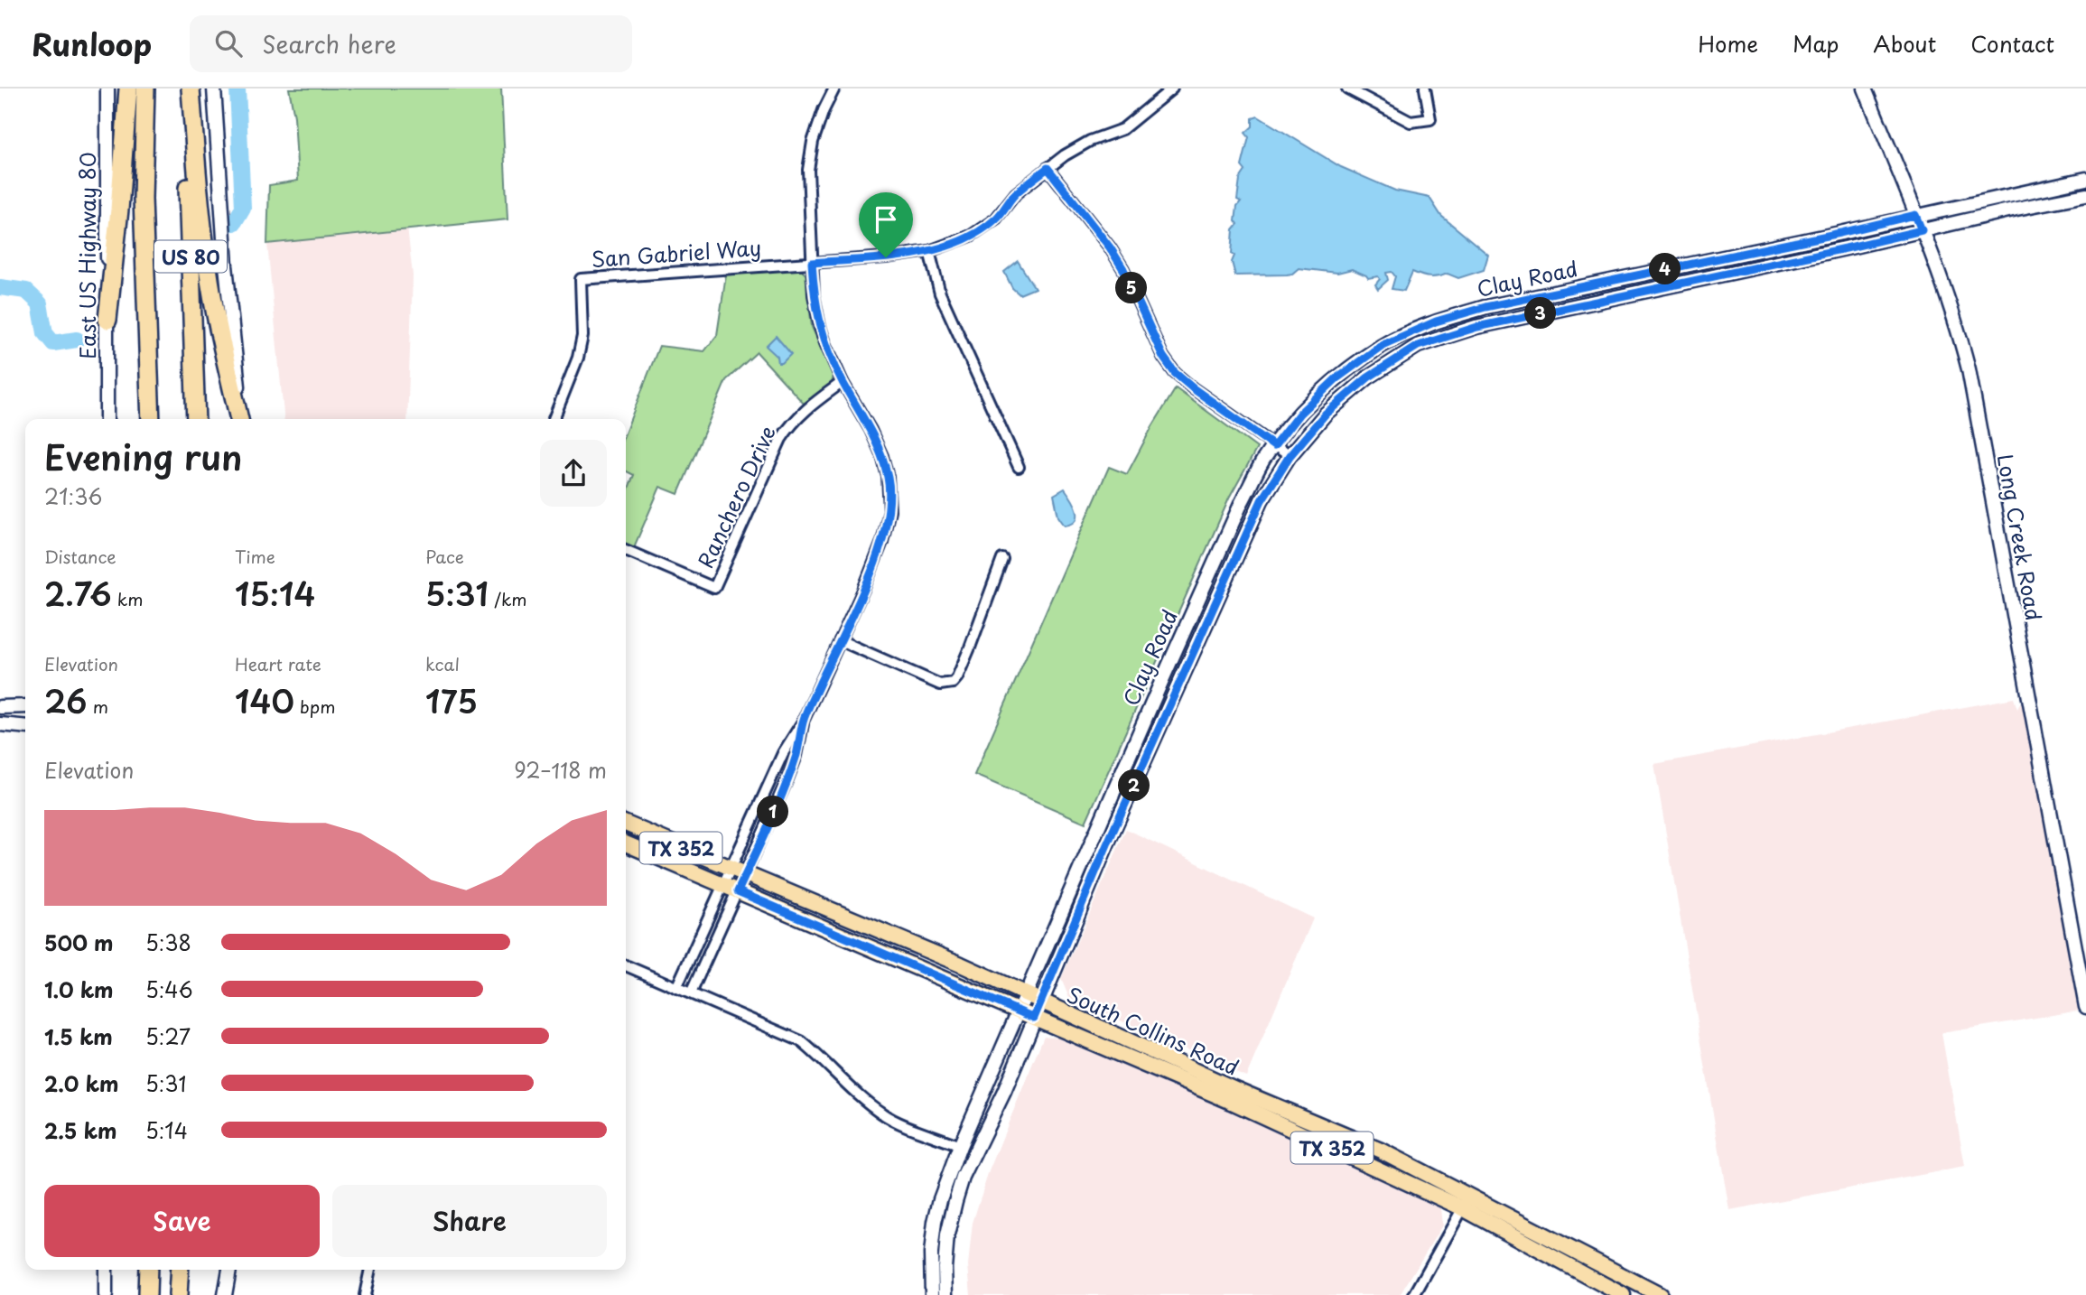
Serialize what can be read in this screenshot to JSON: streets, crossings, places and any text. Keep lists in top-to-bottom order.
{
  "streets": {
    "highway": ["US 80"],
    "main road": [
      "East US Highway 80",
      "Clay Road",
      "Long Creek Road",
      "TX 352",
      "South Collins Road"
    ],
    "street": ["San Gabriel Way", "Ranchero Drive"]
  },
  "crossings": [
    ["Clay Road", "Long Creek Road"],
    ["Clay Road", "South Collins Road"]
  ],
  "page": {
    "header": "Runloop",
    "search": "Search here",
    "nav": [
      "Home",
      "Map",
      "About",
      "Contact"
    ],
    "pins": [
      "4",
      "5",
      "3",
      "2",
      "1"
    ],
    "heading": ["Evening run", "21:36"],
    "stats": [
      ["Distance", "2.76 km"],
      ["Time", "15:14"],
      ["Pace", "5:31 /km"],
      ["Elevation", "26 m"],
      ["Heart rate", "140 bpm"],
      ["kcal", "175"]
    ],
    "chart": ["Elevation", "92–118 m"],
    "list": [
      {
        "name": "500 m",
        "note": "5:38"
      },
      {
        "name": "1.0 km",
        "note": "5:46"
      },
      {
        "name": "1.5 km",
        "note": "5:27"
      },
      {
        "name": "2.0 km",
        "note": "5:31"
      },
      {
        "name": "2.5 km",
        "note": "5:14"
      }
    ],
    "buttons": ["Save", "Share"]
  }
}
